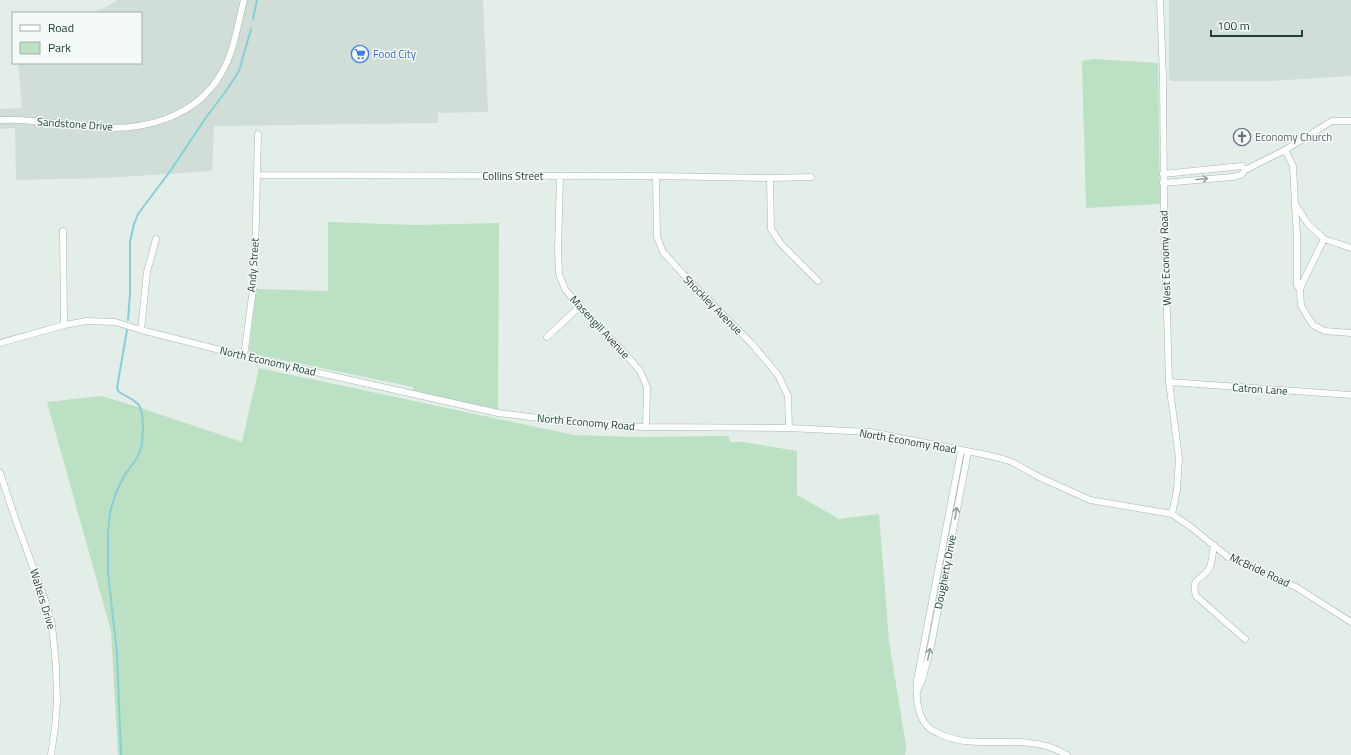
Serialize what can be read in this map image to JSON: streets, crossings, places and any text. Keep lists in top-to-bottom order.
{
  "streets": {
    "street": [
      "Sandstone Drive",
      "Collins Street",
      "West Economy Road",
      "Andy Street",
      "Shockley Avenue",
      "Masengill Avenue",
      "North Economy Road",
      "Catron Lane",
      "McBride Road",
      "Dougherty Drive",
      "Walters Drive"
    ]
  },
  "crossings": [
    ["Collins Street", "Andy Street"],
    ["Collins Street", "Shockley Avenue"],
    ["Collins Street", "Masengill Avenue"],
    ["West Economy Road", "North Economy Road"],
    ["West Economy Road", "Catron Lane"],
    ["West Economy Road", "McBride Road"],
    ["Andy Street", "North Economy Road"],
    ["Shockley Avenue", "North Economy Road"],
    ["Masengill Avenue", "North Economy Road"],
    ["North Economy Road", "McBride Road"],
    ["North Economy Road", "Dougherty Drive"]
  ],
  "places": {
    "supermarket": ["Food City"],
    "church": ["Economy Church"]
  },
  "legend": ["Road", "Park"],
  "scale_bar": "100 m"
}
